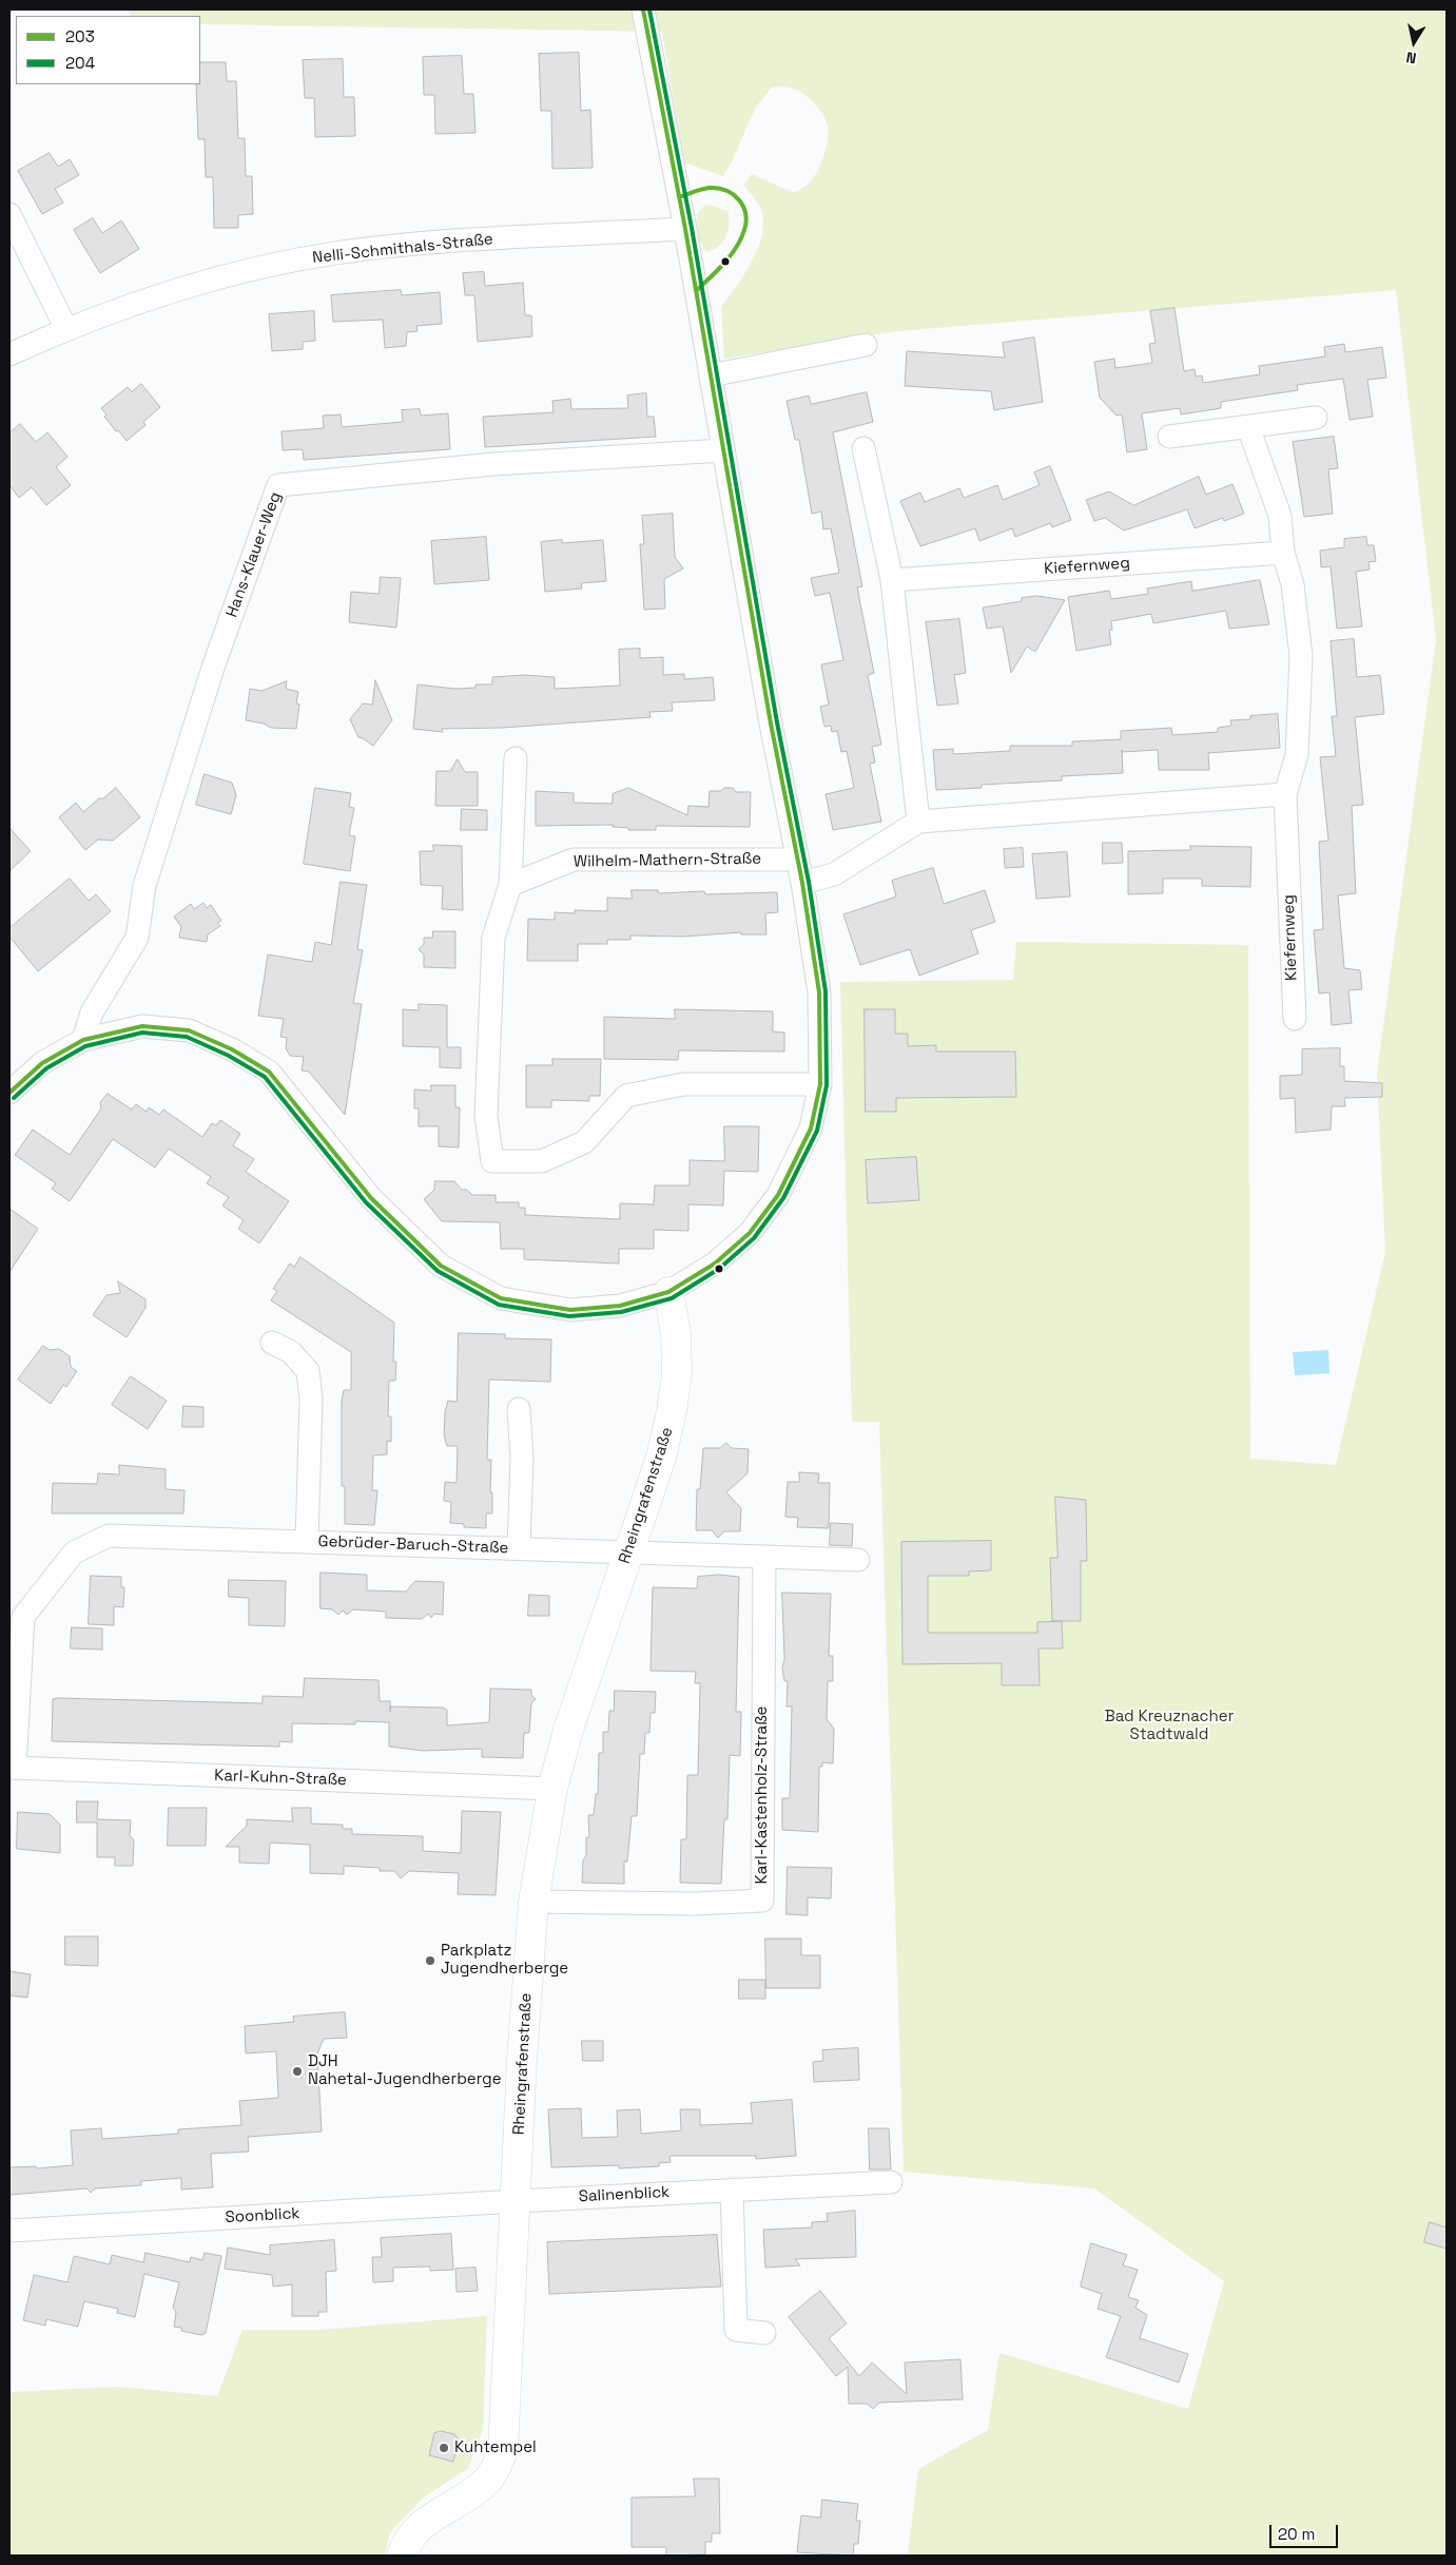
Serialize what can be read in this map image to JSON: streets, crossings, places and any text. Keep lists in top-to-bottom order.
{
  "streets": {
    "street": [
      "Nelli-Schmithals-Straße",
      "Hans-Klauer-Weg",
      "Kiefernweg",
      "Wilhelm-Mathern-Straße",
      "Rheingrafenstraße",
      "Gebrüder-Baruch-Straße",
      "Karl-Kuhn-Straße",
      "Karl-Kastenholz-Straße",
      "Salinenblick",
      "Soonblick"
    ]
  },
  "crossings": [
    ["Rheingrafenstraße", "Gebrüder-Baruch-Straße"],
    ["Rheingrafenstraße", "Karl-Kuhn-Straße"],
    ["Rheingrafenstraße", "Karl-Kastenholz-Straße"],
    ["Rheingrafenstraße", "Salinenblick"],
    ["Rheingrafenstraße", "Soonblick"],
    ["Gebrüder-Baruch-Straße", "Karl-Kuhn-Straße"],
    ["Salinenblick", "Soonblick"]
  ],
  "parks": ["Bad Kreuznacher Stadtwald"],
  "places": ["Parkplatz Jugendherberge", "DJH Nahetal-Jugendherberge", "Kuhtempel"],
  "lines": ["transit line 203", "transit line 204"],
  "legend": ["203", "204"],
  "scale_bar": "20 m",
  "north": "bottom"
}
